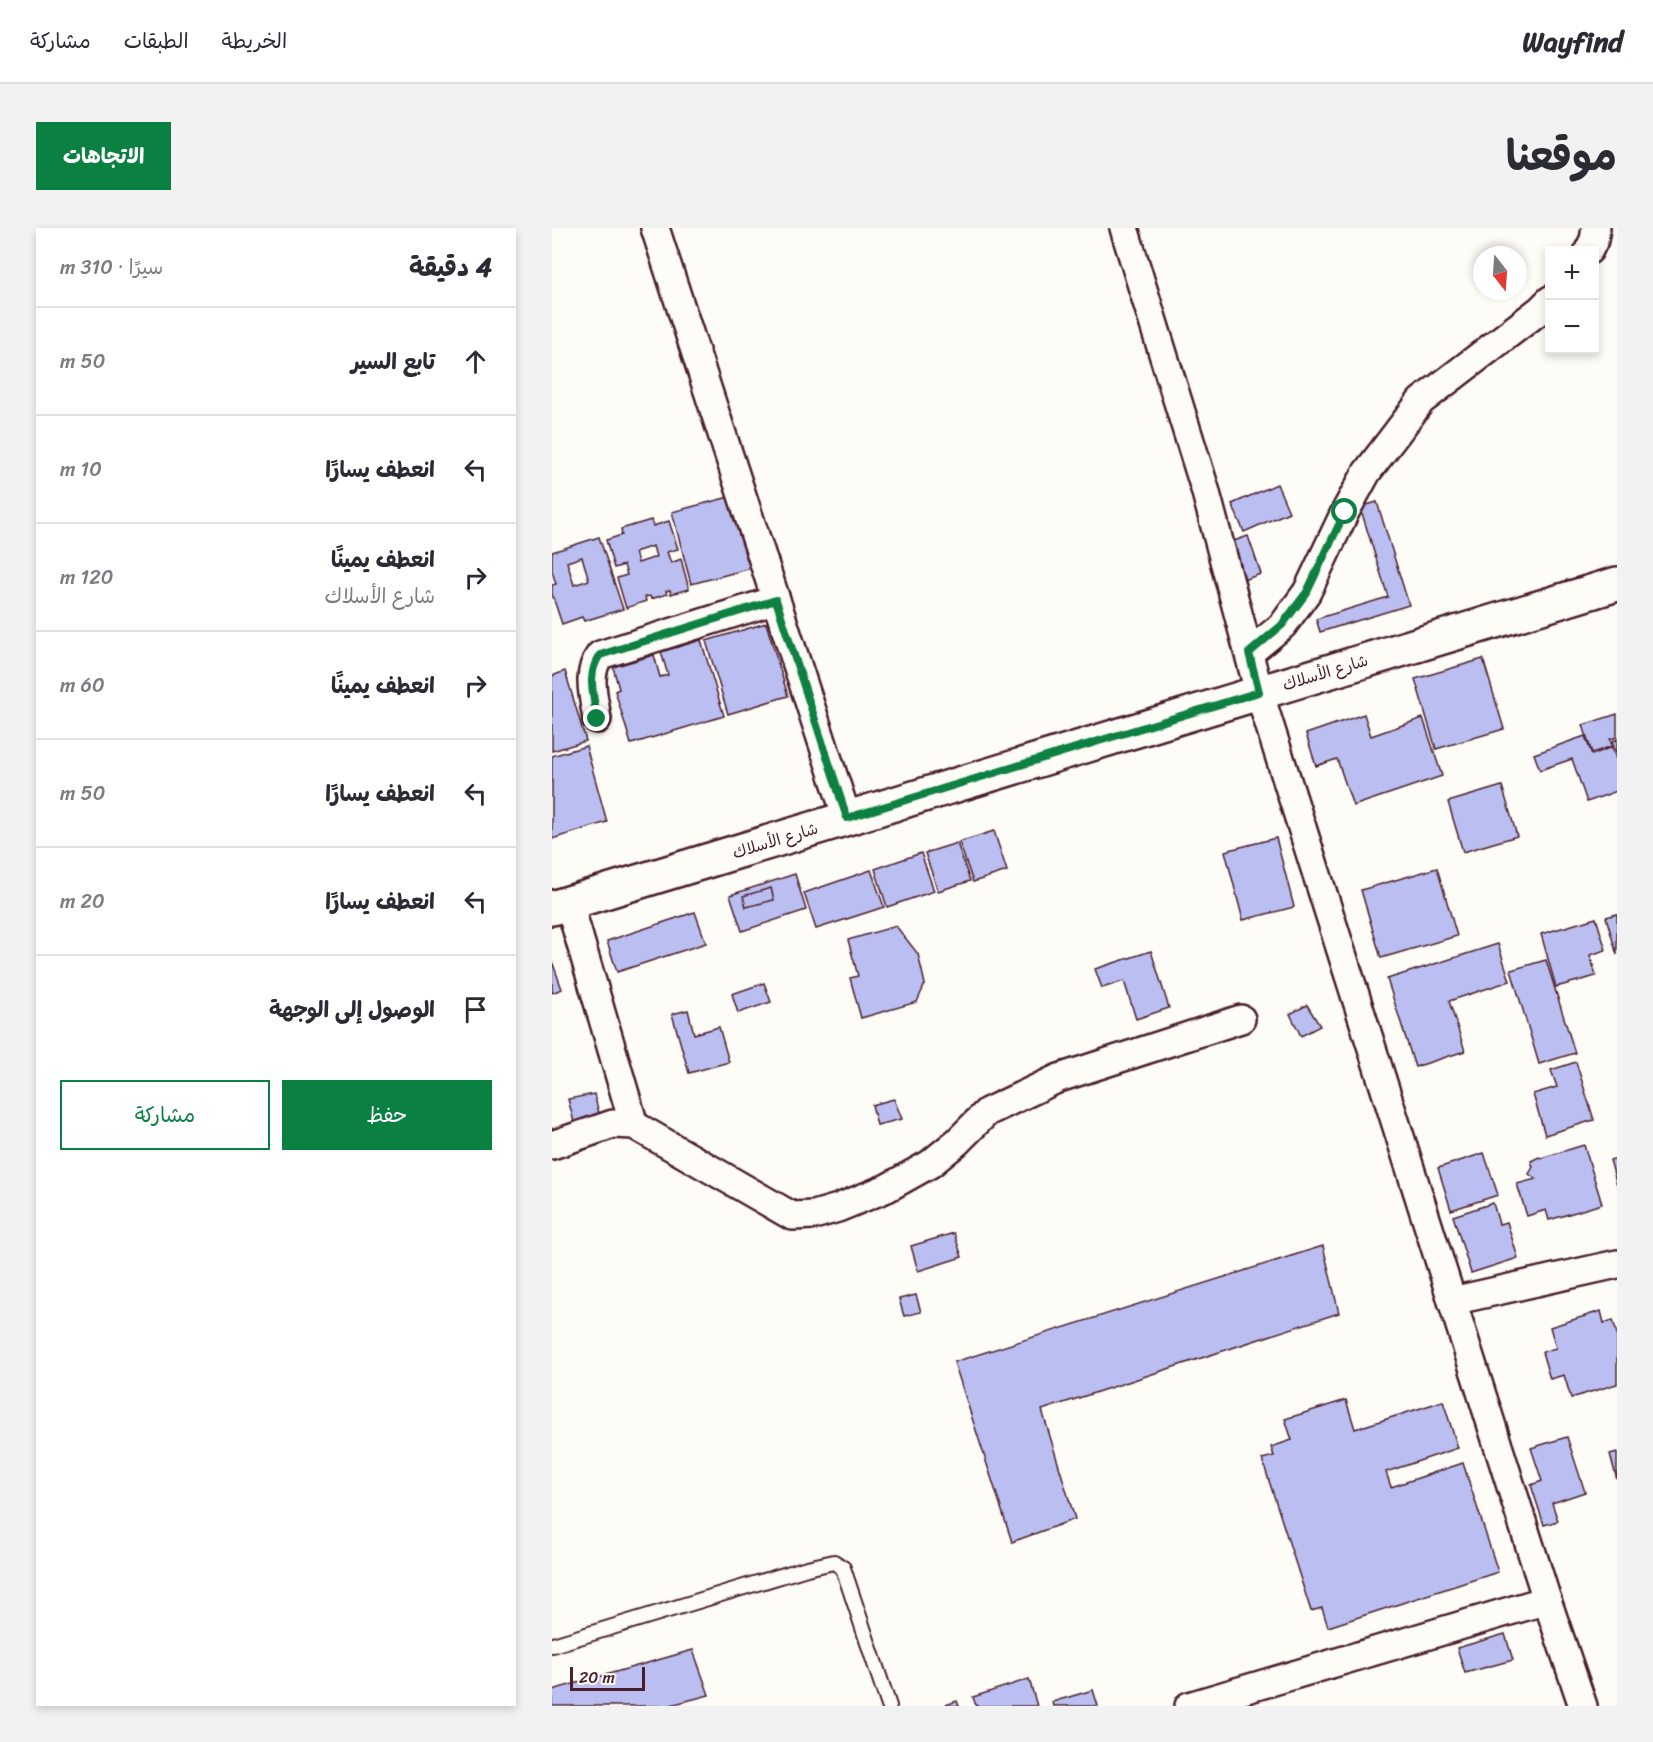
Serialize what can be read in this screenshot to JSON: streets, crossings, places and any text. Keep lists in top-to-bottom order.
{
  "streets": {
    "street": ["شارع الأسلاك"]
  },
  "scale_bar": "20 m",
  "north": "bottom",
  "page": {
    "header": "Wayfind",
    "nav": ["الخريطة", "الطبقات", "مشاركة"],
    "title": "موقعنا",
    "buttons": [
      "الاتجاهات",
      ["حفظ", "مشاركة"]
    ],
    "heading": ["4 دقيقة", "سيرًا · 310 m"],
    "map_buttons": ["+", "−"],
    "list": [
      ["تابع السير", "50 m"],
      ["انعطف يسارًا", "10 m"],
      ["انعطف يمينًا", "شارع الأسلاك", "120 m"],
      ["انعطف يمينًا", "60 m"],
      ["انعطف يسارًا", "50 m"],
      ["انعطف يسارًا", "20 m"],
      "الوصول إلى الوجهة"
    ],
    "scale": "20 m"
  }
}
